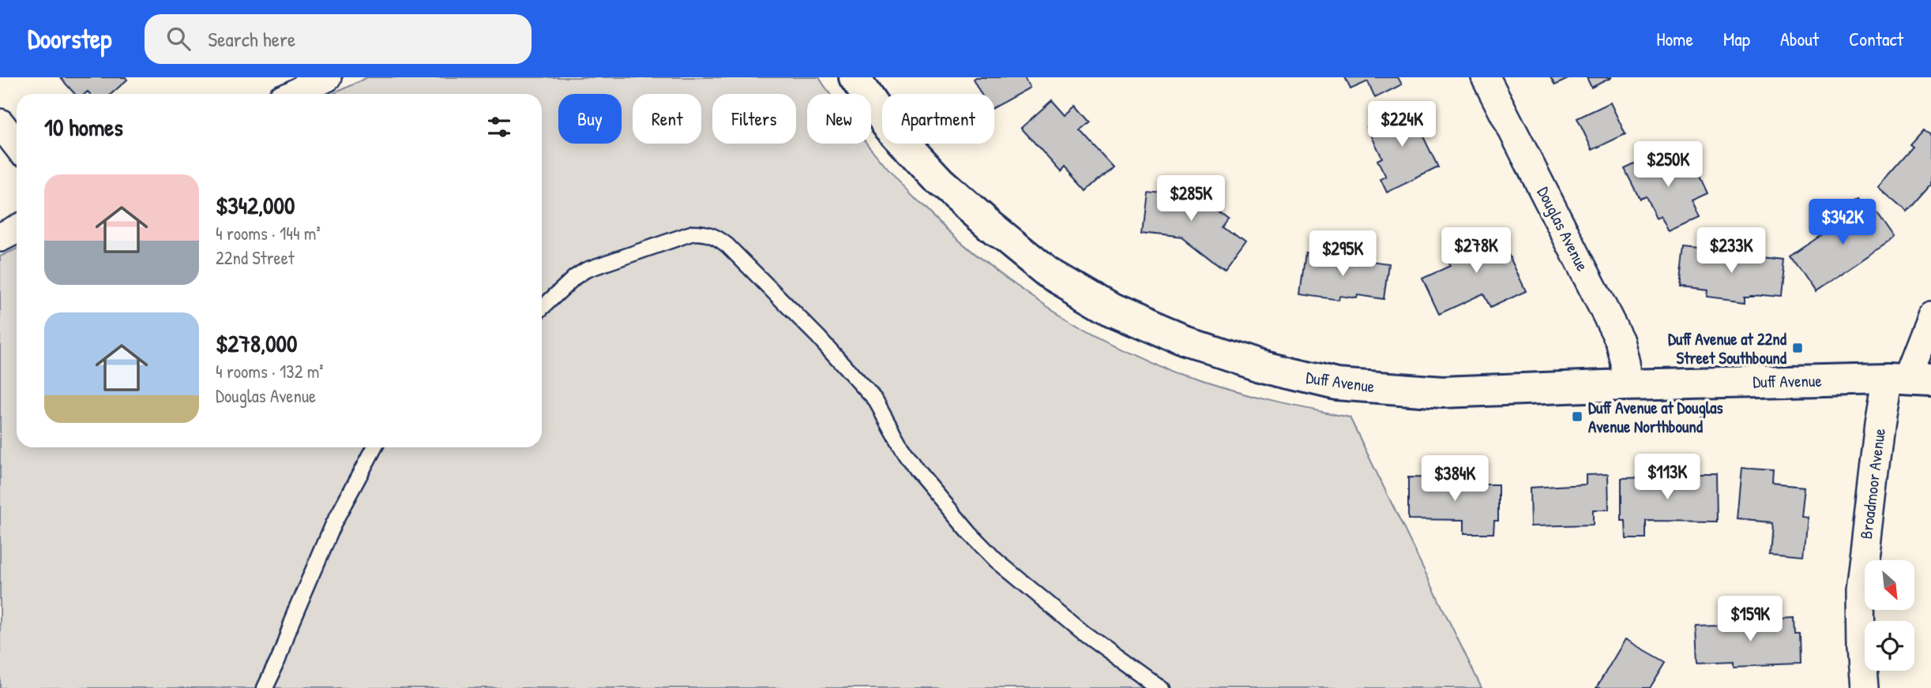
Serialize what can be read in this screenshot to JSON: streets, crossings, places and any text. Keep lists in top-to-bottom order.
{
  "streets": {
    "main road": ["Duff Avenue"],
    "street": ["Douglas Avenue", "Broadmoor Avenue"]
  },
  "crossings": [
    ["Douglas Avenue", "Duff Avenue"],
    ["Duff Avenue", "Broadmoor Avenue"]
  ],
  "places": {
    "transit": ["Duff Avenue at 22nd Street Southbound", "Duff Avenue at Douglas Avenue Northbound"]
  },
  "north": "bottom right",
  "page": {
    "header": "Doorstep",
    "search": "Search here",
    "nav": [
      "Home",
      "Map",
      "About",
      "Contact"
    ],
    "chip": [
      "Buy",
      "Rent",
      "Filters",
      "New",
      "Apartment"
    ],
    "heading": "10 homes",
    "price": [
      "$224K",
      "$250K",
      "$285K",
      "$342K",
      "$278K",
      "$233K",
      "$295K",
      "$113K",
      "$384K",
      "$159K"
    ],
    "list": [
      {
        "name": "$342,000",
        "note": "4 rooms · 144 m² · 22nd Street"
      },
      {
        "name": "$278,000",
        "note": "4 rooms · 132 m² · Douglas Avenue"
      }
    ]
  }
}
